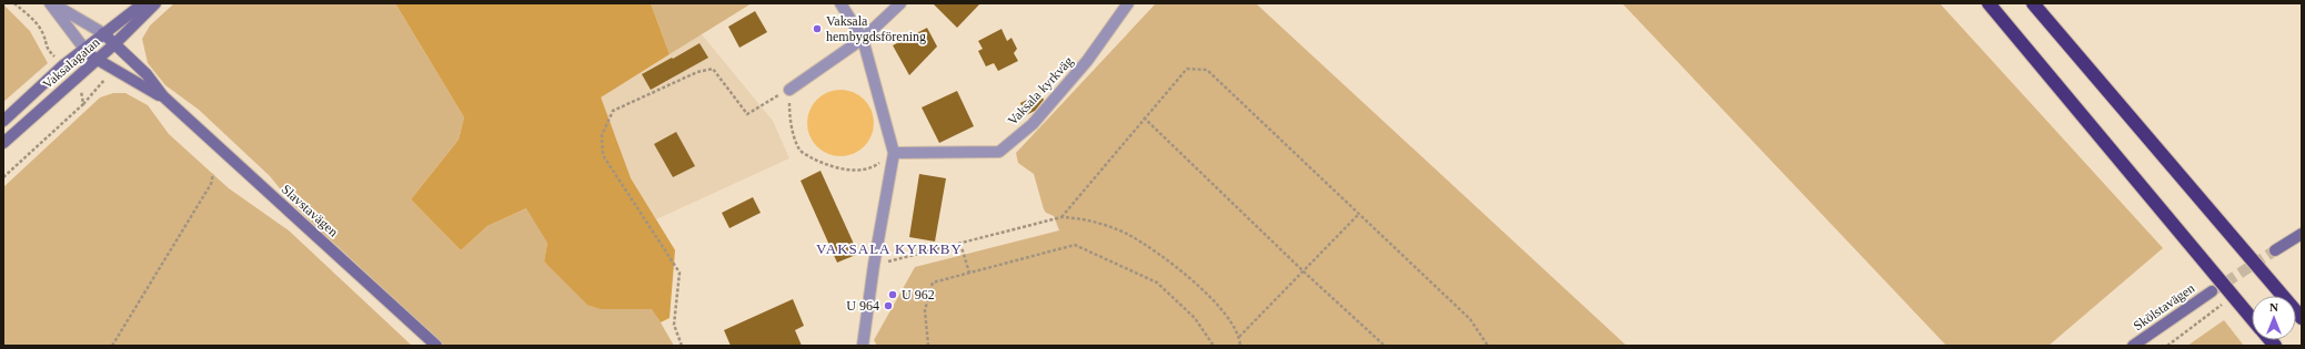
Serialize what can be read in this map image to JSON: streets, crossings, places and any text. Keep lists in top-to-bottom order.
{
  "streets": {
    "street": [
      "Vaksalagatan",
      "Vaksala kyrkväg",
      "Slavstavägen",
      "Skölstavägen"
    ]
  },
  "crossings": [
    ["Vaksalagatan", "Slavstavägen"]
  ],
  "districts": ["VAKSALA KYRKBY"],
  "places": ["Vaksala hembygdsförening", "U 962", "U 964"],
  "north": "top"
}
